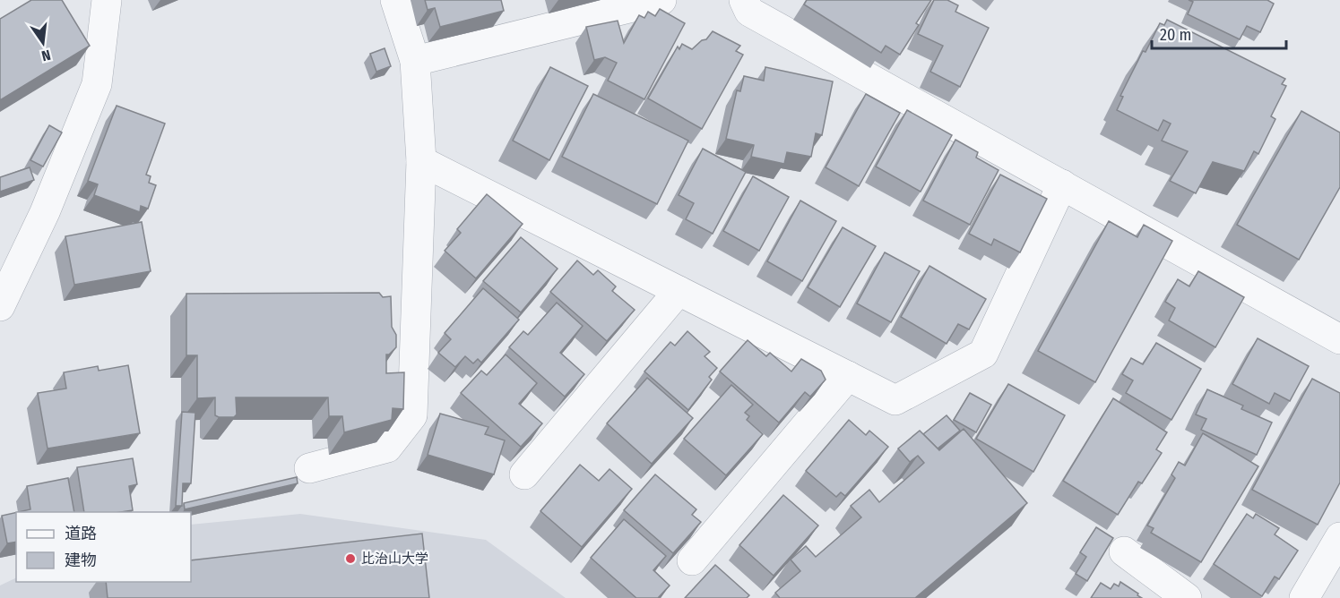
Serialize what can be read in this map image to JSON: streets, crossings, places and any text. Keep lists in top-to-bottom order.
{
  "places": ["比治山大学"],
  "legend": ["道路", "建物"],
  "scale_bar": "20 m",
  "north": "bottom"
}
